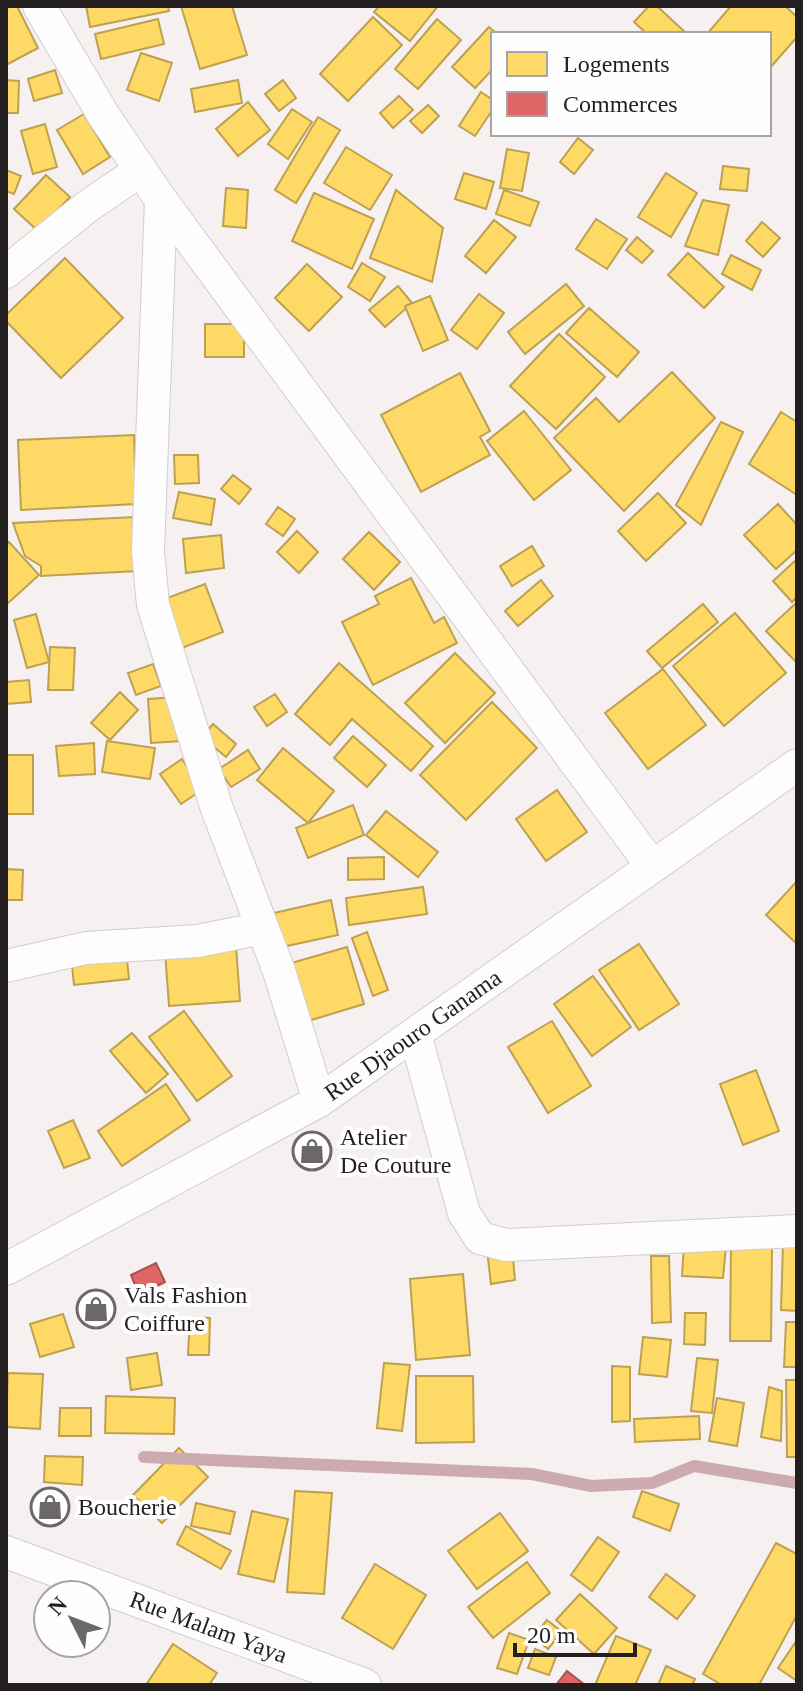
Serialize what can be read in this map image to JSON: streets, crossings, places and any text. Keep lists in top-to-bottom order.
{
  "streets": {
    "street": ["Rue Djaouro Ganama", "Rue Malam Yaya"]
  },
  "places": {
    "shop": ["Atelier De Couture", "Vals Fashion Coiffure", "Boucherie"]
  },
  "legend": ["Logements", "Commerces"],
  "scale_bar": "20 m",
  "north": "top left"
}
